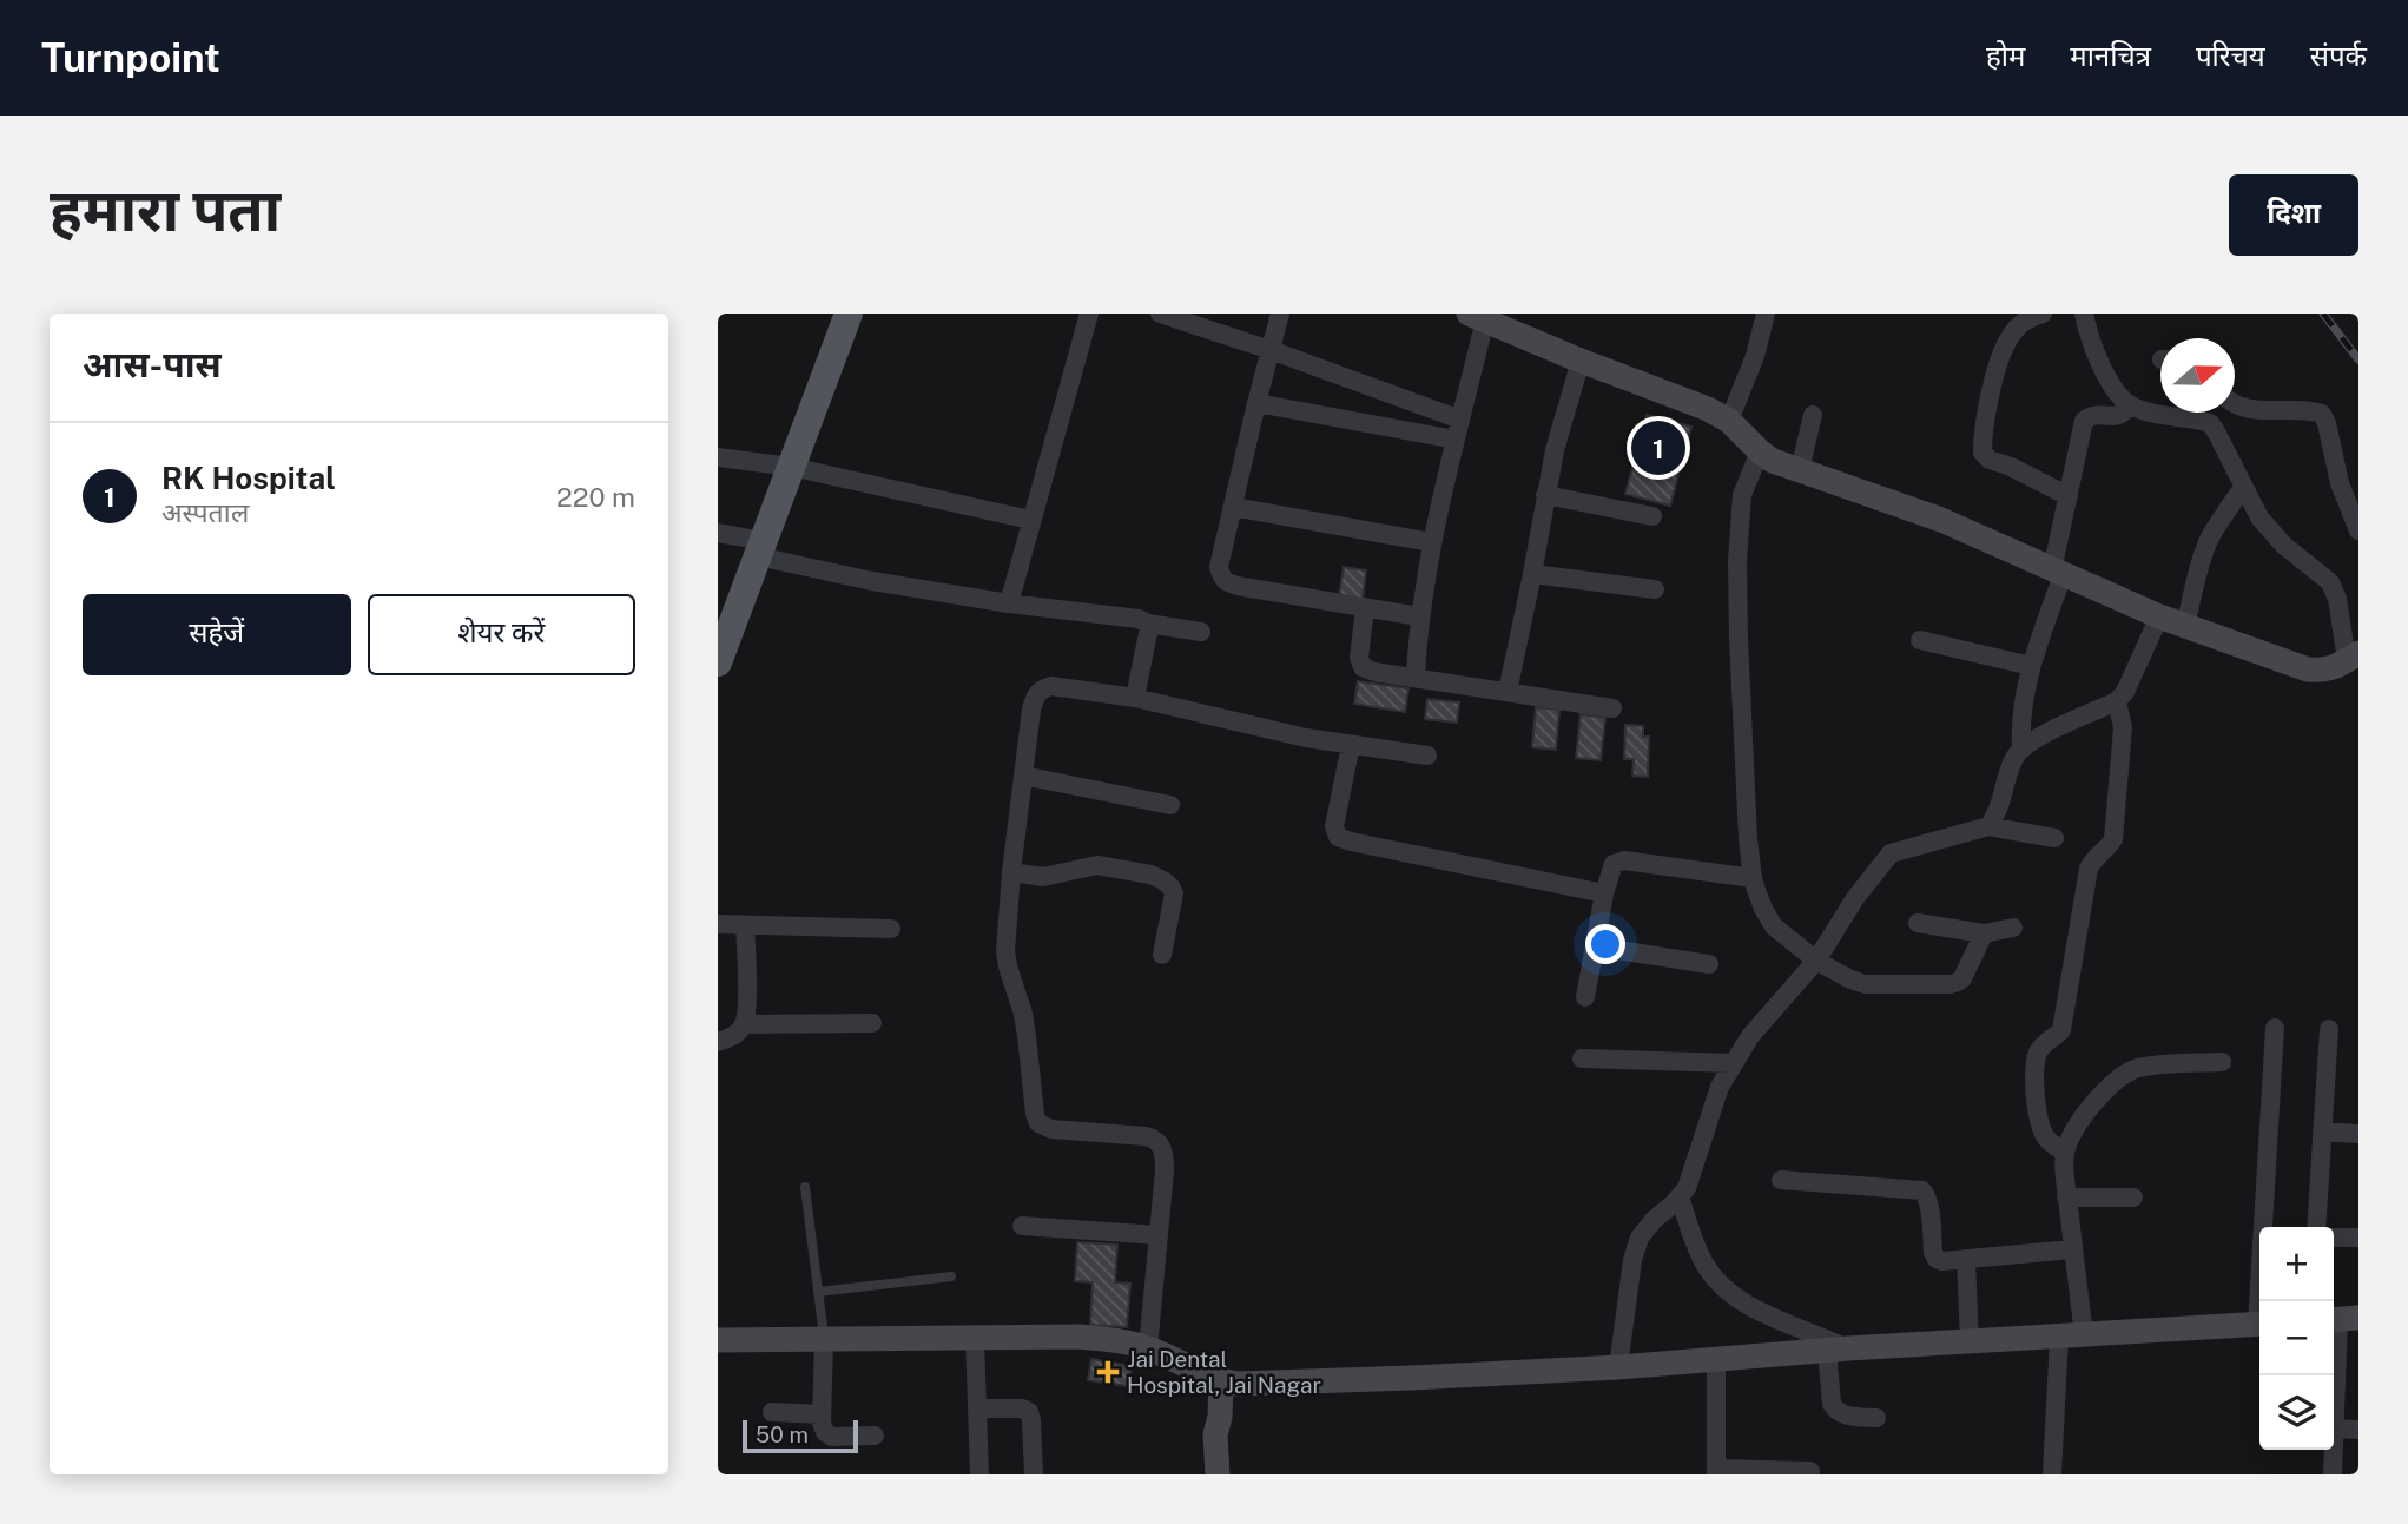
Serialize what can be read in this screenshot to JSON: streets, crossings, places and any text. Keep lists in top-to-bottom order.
{
  "places": {
    "health": ["Jai Dental Hospital, Jai Nagar"]
  },
  "scale_bar": "50 m",
  "north": "right",
  "page": {
    "header": "Turnpoint",
    "nav": [
      "होम",
      "मानचित्र",
      "परिचय",
      "संपर्क"
    ],
    "buttons": [
      "दिशा",
      ["सहेजें", "शेयर करें"]
    ],
    "title": "हमारा पता",
    "heading": "आस-पास",
    "pins": "1",
    "list": [
      {
        "mark": "1",
        "name": "RK Hospital",
        "note": "अस्पताल",
        "value": "220 m"
      }
    ],
    "map_buttons": ["+", "−"],
    "scale": "50 m"
  }
}
